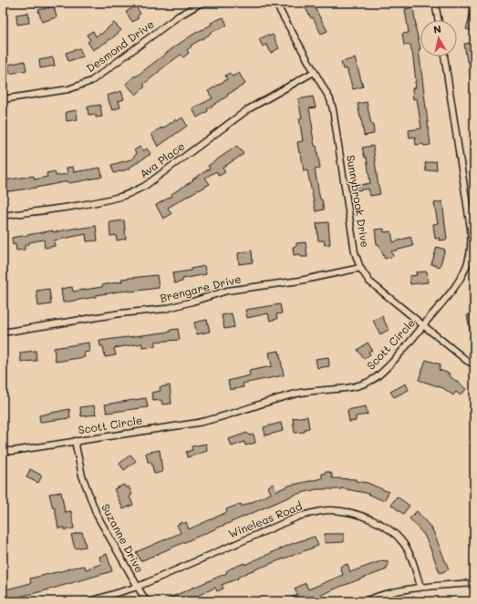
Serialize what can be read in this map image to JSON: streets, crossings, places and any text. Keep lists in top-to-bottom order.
{
  "streets": {
    "street": [
      "Desmond Drive",
      "Ava Place",
      "Sunnybrook Drive",
      "Brengare Drive",
      "Scott Circle",
      "Wineleas Road",
      "Suzanne Drive"
    ]
  },
  "crossings": [
    ["Ava Place", "Sunnybrook Drive"],
    ["Sunnybrook Drive", "Brengare Drive"],
    ["Sunnybrook Drive", "Scott Circle"],
    ["Scott Circle", "Suzanne Drive"],
    ["Wineleas Road", "Suzanne Drive"]
  ],
  "north": "top"
}
